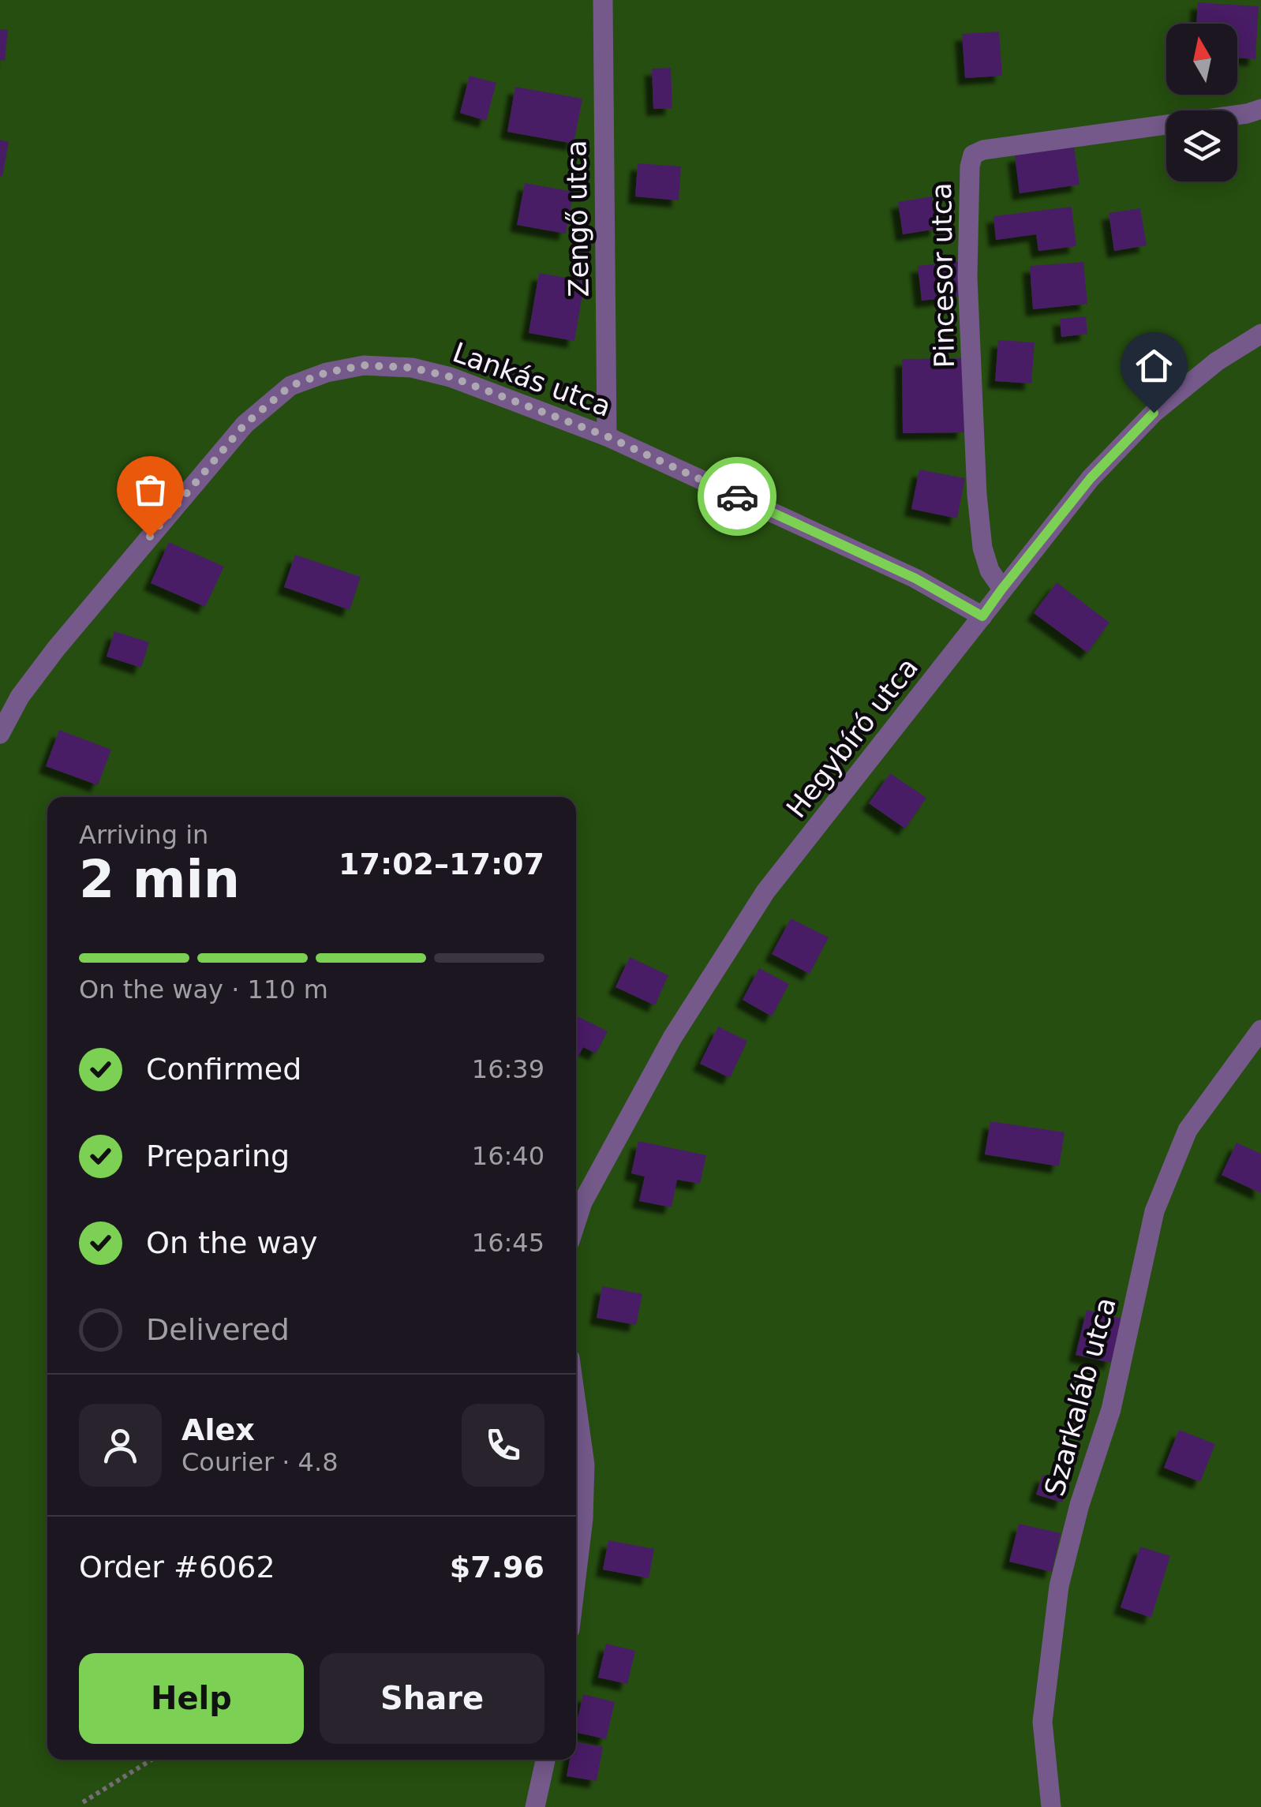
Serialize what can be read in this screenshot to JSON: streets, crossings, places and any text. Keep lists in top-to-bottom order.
{
  "streets": {
    "street": [
      "Zengő utca",
      "Pincesor utca",
      "Lankás utca",
      "Hegybíró utca",
      "Szarkaláb utca"
    ]
  },
  "crossings": [
    ["Zengő utca", "Lankás utca"],
    ["Pincesor utca", "Hegybíró utca"],
    ["Lankás utca", "Hegybíró utca"]
  ],
  "north": "top",
  "page": {
    "heading": ["2 min", "Arriving in", "17:02–17:07"],
    "panel": [
      "Alex",
      "Courier · 4.8",
      "Order #6062",
      "$7.96"
    ],
    "bar": "On the way · 110 m",
    "list": [
      ["Confirmed", "16:39"],
      ["Preparing", "16:40"],
      ["On the way", "16:45"],
      "Delivered"
    ],
    "buttons": ["Help", "Share"]
  }
}
